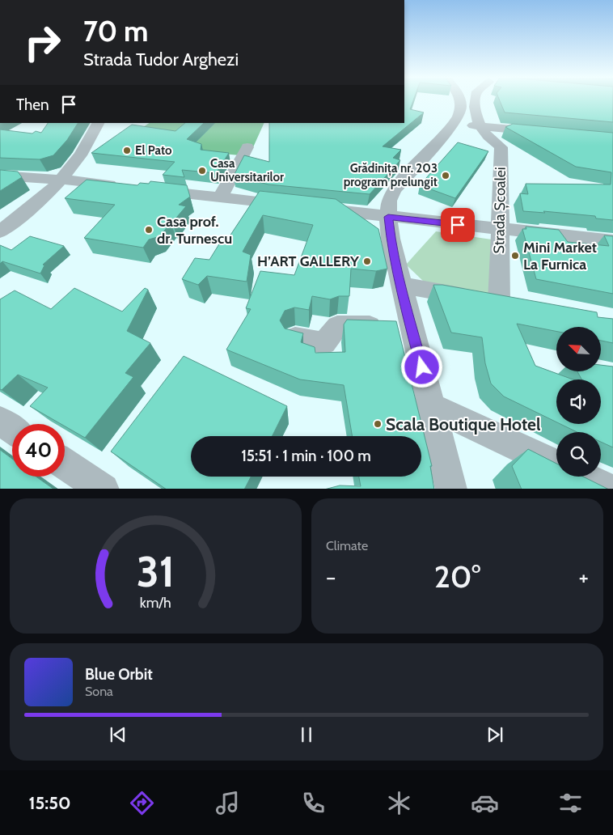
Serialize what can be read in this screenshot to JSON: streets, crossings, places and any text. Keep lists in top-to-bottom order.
{
  "streets": {
    "street": ["Strada Școalei"]
  },
  "places": [
    "El Pato",
    "Casa Universitarilor",
    "Grădinița nr. 203 program prelungit",
    "Casa prof. dr. Turnescu",
    "Mini Market La Furnica",
    "H’ART GALLERY",
    "Scala Boutique Hotel"
  ],
  "north": "top left",
  "page": {
    "turn": ["70 m", "Strada Tudor Arghezi"],
    "then": "Then",
    "limit": "40",
    "trip": "15:51 · 1 min · 100 m",
    "tile": "Climate",
    "heat": ["−", "20°", "+"],
    "song": ["Blue Orbit", "Sona"],
    "tabs": "15:50",
    "gauge": ["31", "km/h"]
  }
}
